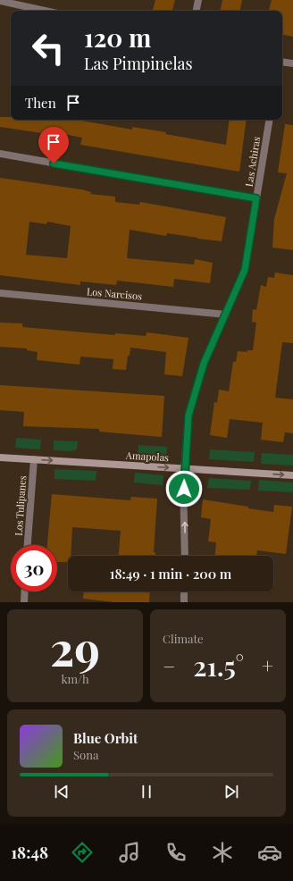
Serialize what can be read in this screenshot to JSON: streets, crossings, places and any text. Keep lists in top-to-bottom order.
{
  "streets": {
    "street": [
      "Las Achiras",
      "Los Narcisos",
      "Amapolas",
      "Los Tulipanes"
    ]
  },
  "crossings": [
    ["Las Achiras", "Los Narcisos"],
    ["Las Achiras", "Amapolas"],
    ["Amapolas", "Los Tulipanes"]
  ],
  "one_way": ["Amapolas"],
  "page": {
    "turn": ["120 m", "Las Pimpinelas"],
    "then": "Then",
    "limit": "30",
    "trip": "18:49 · 1 min · 200 m",
    "tile": [
      ["29", "km/h"],
      "Climate"
    ],
    "heat": ["−", "21.5°", "+"],
    "song": ["Blue Orbit", "Sona"],
    "tabs": "18:48"
  }
}
